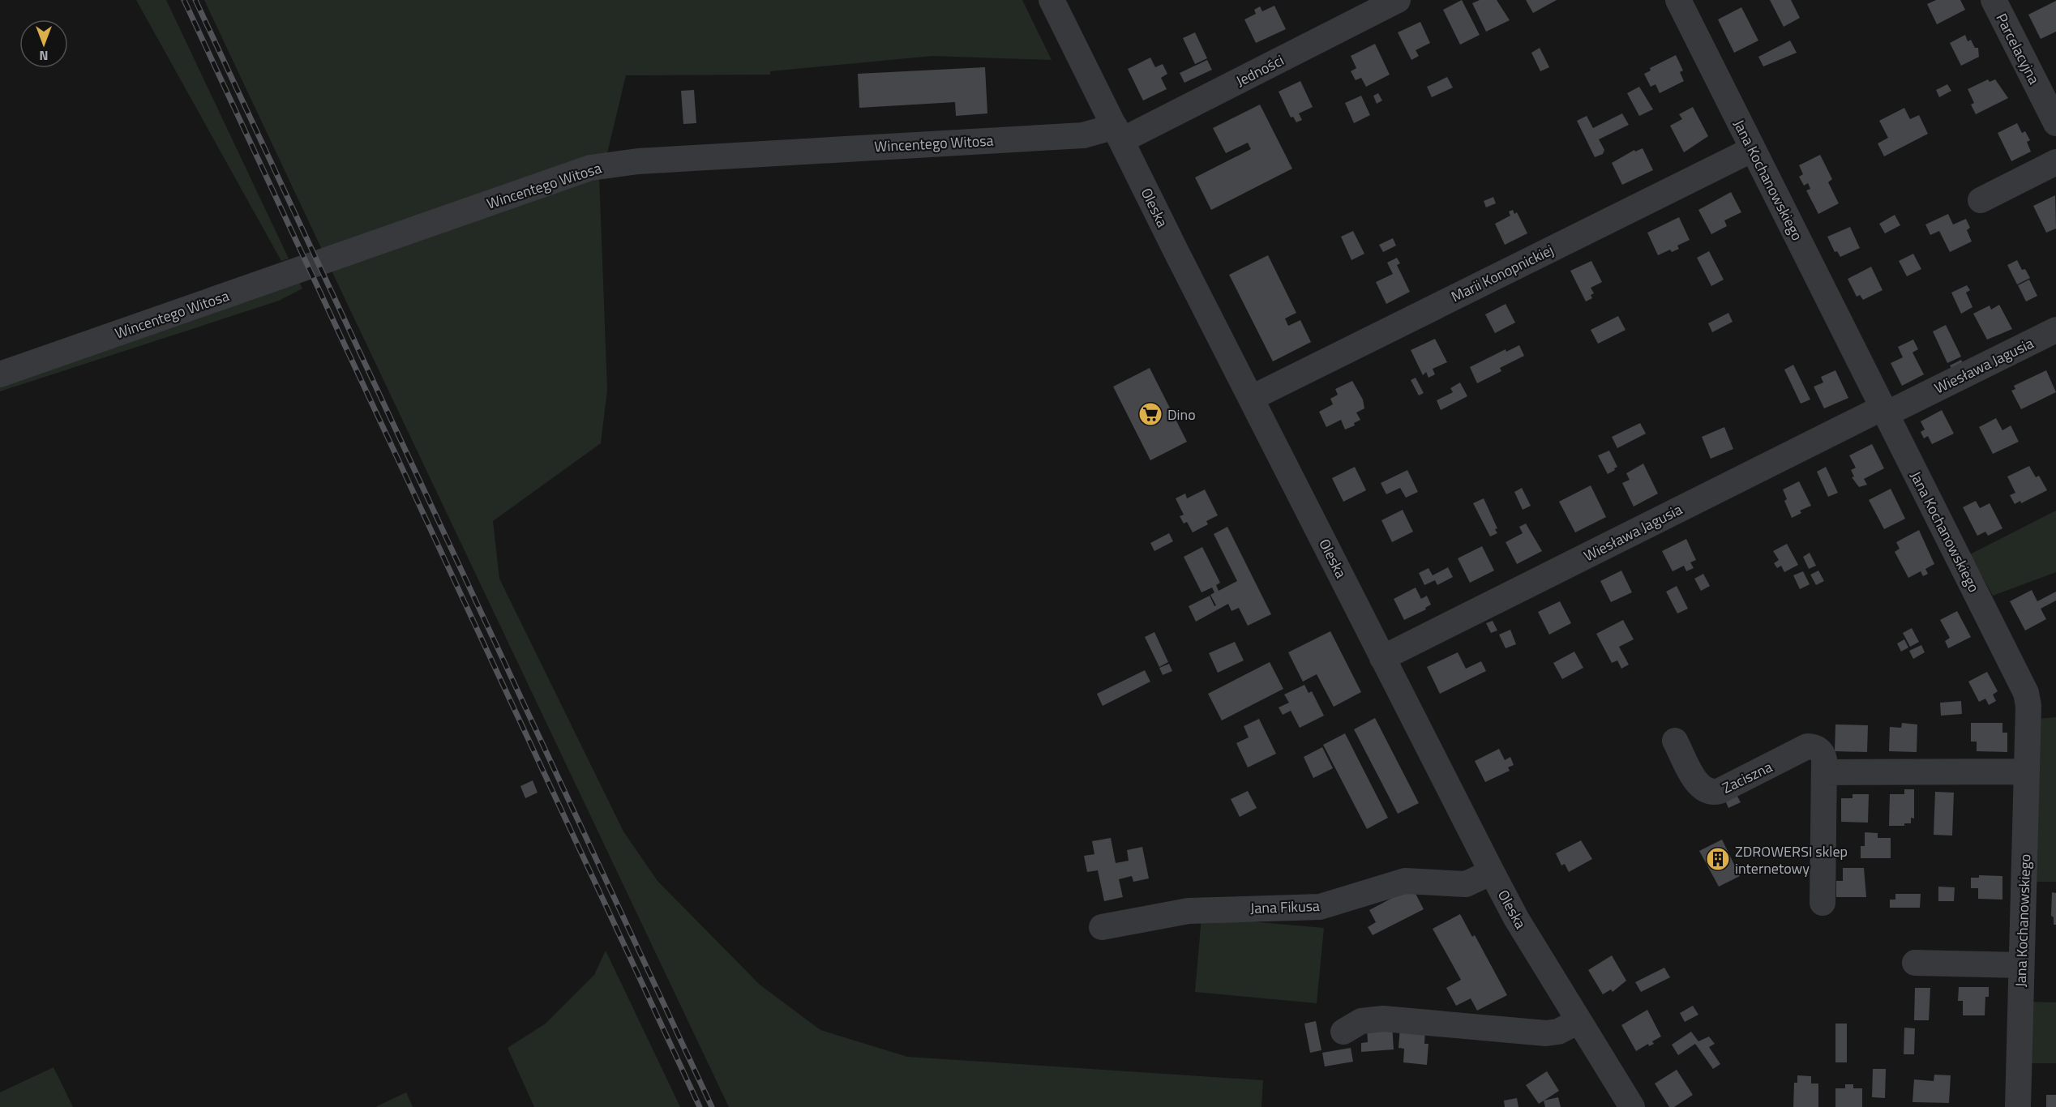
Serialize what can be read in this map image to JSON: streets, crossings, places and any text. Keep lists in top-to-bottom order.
{
  "streets": {
    "street": [
      "Parcelacyjna",
      "Jedności",
      "Wincentego Witosa",
      "Jana Kochanowskiego",
      "Oleska",
      "Marii Konopnickiej",
      "Wiesława Jagusia",
      "Zaciszna",
      "Jana Fikusa"
    ]
  },
  "crossings": [
    ["Jedności", "Wincentego Witosa"],
    ["Jedności", "Oleska"],
    ["Wincentego Witosa", "Oleska"],
    ["Jana Kochanowskiego", "Marii Konopnickiej"],
    ["Jana Kochanowskiego", "Wiesława Jagusia"],
    ["Oleska", "Marii Konopnickiej"],
    ["Oleska", "Wiesława Jagusia"],
    ["Oleska", "Jana Fikusa"]
  ],
  "places": {
    "supermarket": ["Dino"],
    "building": ["ZDROWERSI sklep internetowy"]
  },
  "north": "bottom"
}
